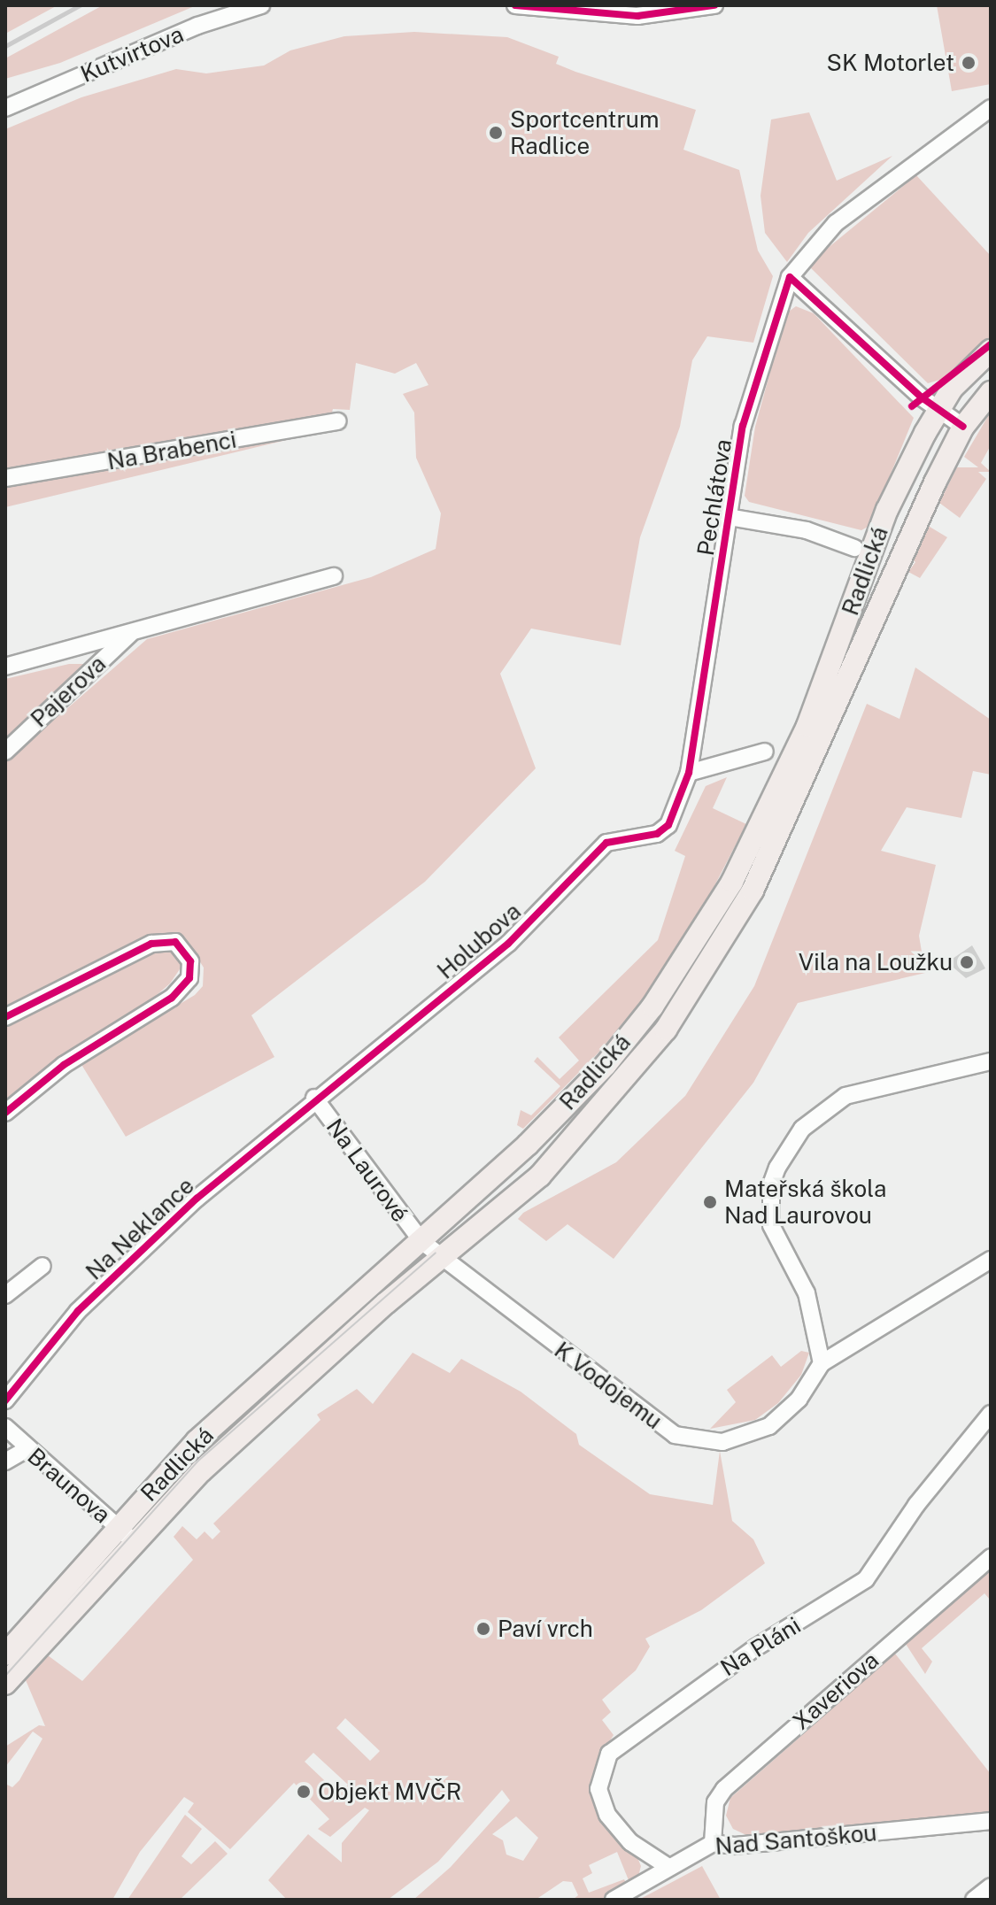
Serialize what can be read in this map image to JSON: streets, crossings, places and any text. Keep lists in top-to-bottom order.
{
  "streets": {
    "main road": ["Radlická"],
    "street": [
      "Kutvirtova",
      "Na Brabenci",
      "Pechlátova",
      "Pajerova",
      "Holubova",
      "Na Laurové",
      "Na Neklance",
      "K Vodojemu",
      "Braunova",
      "Na Pláni",
      "Xaveriova",
      "Nad Santoškou"
    ]
  },
  "crossings": [
    ["Pechlátova", "Holubova"],
    ["Radlická", "Na Laurové"],
    ["Radlická", "K Vodojemu"],
    ["Radlická", "Braunova"],
    ["Holubova", "Na Laurové"],
    ["Holubova", "Na Neklance"],
    ["Na Laurové", "Na Neklance"],
    ["Na Laurové", "K Vodojemu"],
    ["Na Pláni", "Nad Santoškou"],
    ["Xaveriova", "Nad Santoškou"]
  ],
  "places": [
    "SK Motorlet",
    "Sportcentrum Radlice",
    "Vila na Loužku",
    "Mateřská škola Nad Laurovou",
    "Paví vrch",
    "Objekt MVČR"
  ]
}
